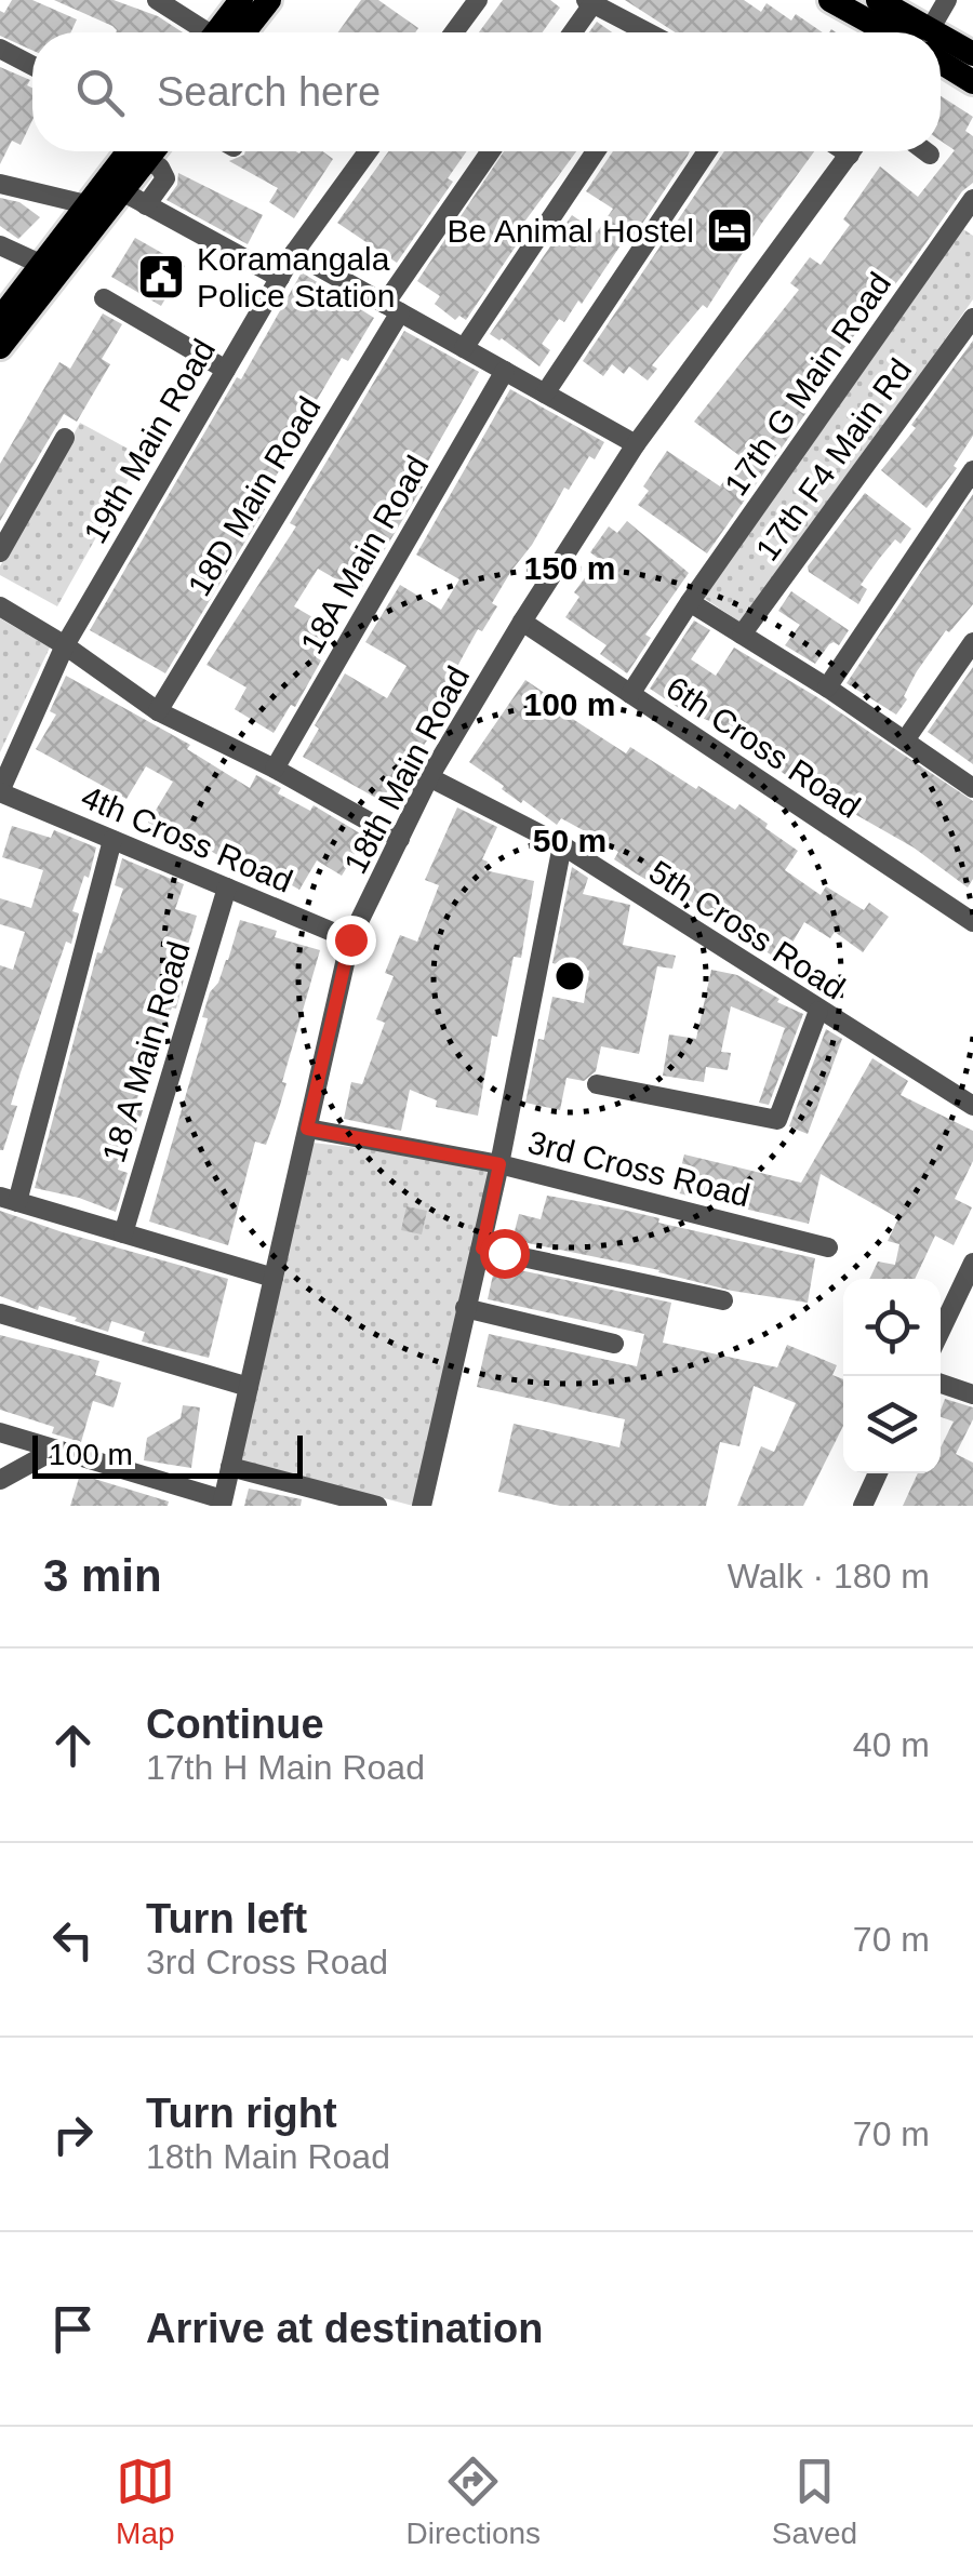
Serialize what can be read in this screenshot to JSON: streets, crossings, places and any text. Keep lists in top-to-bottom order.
{
  "streets": {
    "street": [
      "17th G Main Road",
      "19th Main Road",
      "17th F4 Main Rd",
      "18D Main Road",
      "18A Main Road",
      "6th Cross Road",
      "18th Main Road",
      "4th Cross Road",
      "5th Cross Road",
      "18 A Main Road",
      "3rd Cross Road"
    ]
  },
  "crossings": [
    ["17th G Main Road", "6th Cross Road"],
    ["19th Main Road", "4th Cross Road"],
    ["6th Cross Road", "18th Main Road"],
    ["18th Main Road", "4th Cross Road"],
    ["18th Main Road", "5th Cross Road"],
    ["18th Main Road", "3rd Cross Road"],
    ["4th Cross Road", "18 A Main Road"]
  ],
  "places": {
    "hotel": ["Be Animal Hostel"],
    "public building": ["Koramangala Police Station"]
  },
  "scale_bar": "100 m",
  "page": {
    "search": "Search here",
    "scale": "100 m",
    "heading": ["3 min", "Walk · 180 m"],
    "list": [
      ["Continue", "17th H Main Road", "40 m"],
      ["Turn left", "3rd Cross Road", "70 m"],
      ["Turn right", "18th Main Road", "70 m"],
      "Arrive at destination"
    ],
    "nav": ["Map", "Directions", "Saved"]
  },
  "rings": ["150 m", "100 m", "50 m"]
}
